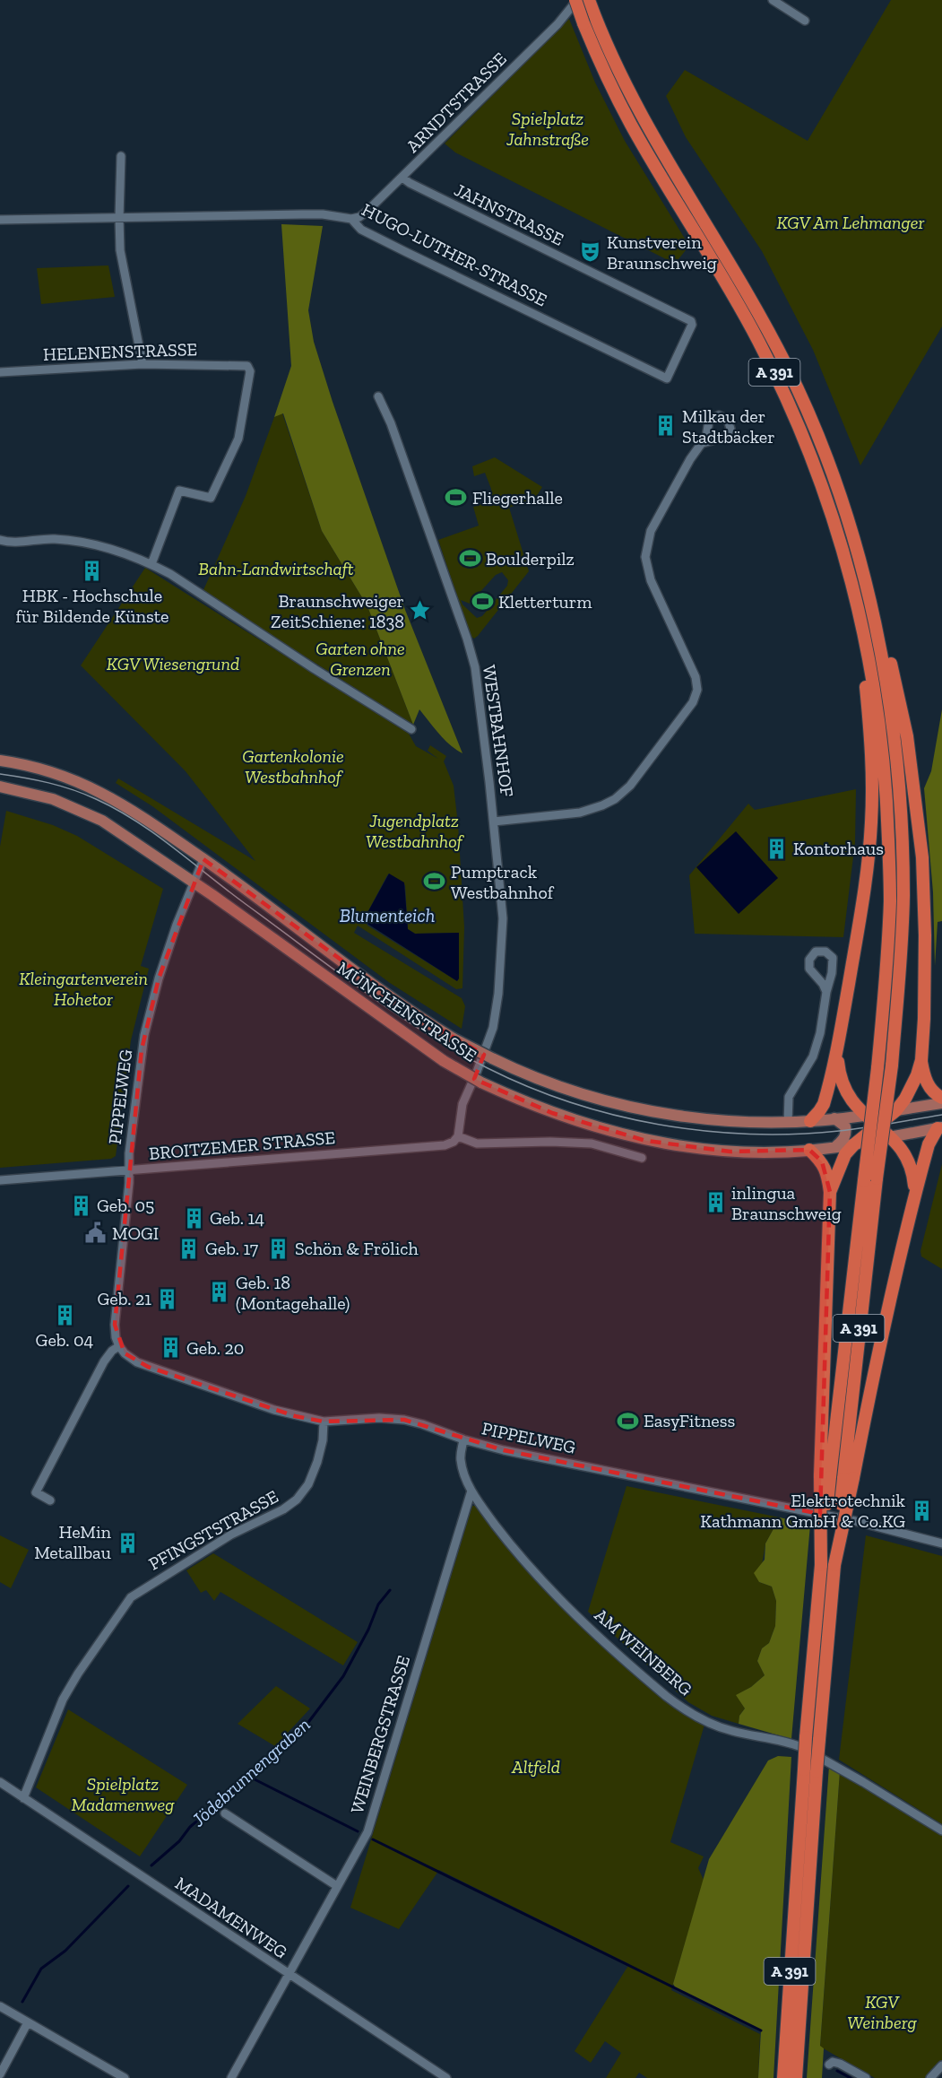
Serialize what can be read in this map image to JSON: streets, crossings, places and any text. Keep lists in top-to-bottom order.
{
  "streets": {
    "highway": ["A 391"],
    "main road": ["MÜNCHENSTRASSE"],
    "street": [
      "ARNDTSTRASSE",
      "JAHNSTRASSE",
      "HUGO-LUTHER-STRASSE",
      "HELENENSTRASSE",
      "WESTBAHNHOF",
      "PIPPELWEG",
      "BROITZEMER STRASSE",
      "PFINGSTSTRASSE",
      "AM WEINBERG",
      "WEINBERGSTRASSE",
      "MADAMENWEG"
    ]
  },
  "crossings": [
    ["ARNDTSTRASSE", "JAHNSTRASSE"],
    ["ARNDTSTRASSE", "HUGO-LUTHER-STRASSE"],
    ["ARNDTSTRASSE", "A 391"],
    ["JAHNSTRASSE", "HUGO-LUTHER-STRASSE"],
    ["WESTBAHNHOF", "BROITZEMER STRASSE"],
    ["MÜNCHENSTRASSE", "PIPPELWEG"],
    ["PIPPELWEG", "BROITZEMER STRASSE"],
    ["PIPPELWEG", "PFINGSTSTRASSE"],
    ["PIPPELWEG", "AM WEINBERG"],
    ["PFINGSTSTRASSE", "MADAMENWEG"],
    ["AM WEINBERG", "WEINBERGSTRASSE"],
    ["WEINBERGSTRASSE", "MADAMENWEG"]
  ],
  "water": ["Blumenteich", "Jödebrunnengraben"],
  "parks": [
    "Spielplatz Jahnstraße",
    "KGV Am Lehmanger",
    "Bahn-Landwirtschaft",
    "Garten ohne Grenzen",
    "KGV Wiesengrund",
    "Gartenkolonie Westbahnhof",
    "Jugendplatz Westbahnhof",
    "Kleingartenverein Hohetor",
    "Altfeld",
    "Spielplatz Madamenweg",
    "KGV Weinberg"
  ],
  "places": {
    "theatre": ["Kunstverein Braunschweig"],
    "building": [
      "Milkau der Stadtbäcker",
      "HBK - Hochschule für Bildende Künste",
      "Kontorhaus",
      "inlingua Braunschweig",
      "Geb. 05",
      "Geb. 14",
      "Geb. 17",
      "Schön & Frölich",
      "Geb. 18 (Montagehalle)",
      "Geb. 21",
      "Geb. 04",
      "Geb. 20",
      "Elektrotechnik Kathmann GmbH & Co.KG",
      "HeMin Metallbau"
    ],
    "sports": [
      "Fliegerhalle",
      "Boulderpilz",
      "Kletterturm",
      "Pumptrack Westbahnhof",
      "EasyFitness"
    ],
    "place": ["Braunschweiger ZeitSchiene: 1838"],
    "public building": ["MOGI"]
  }
}
